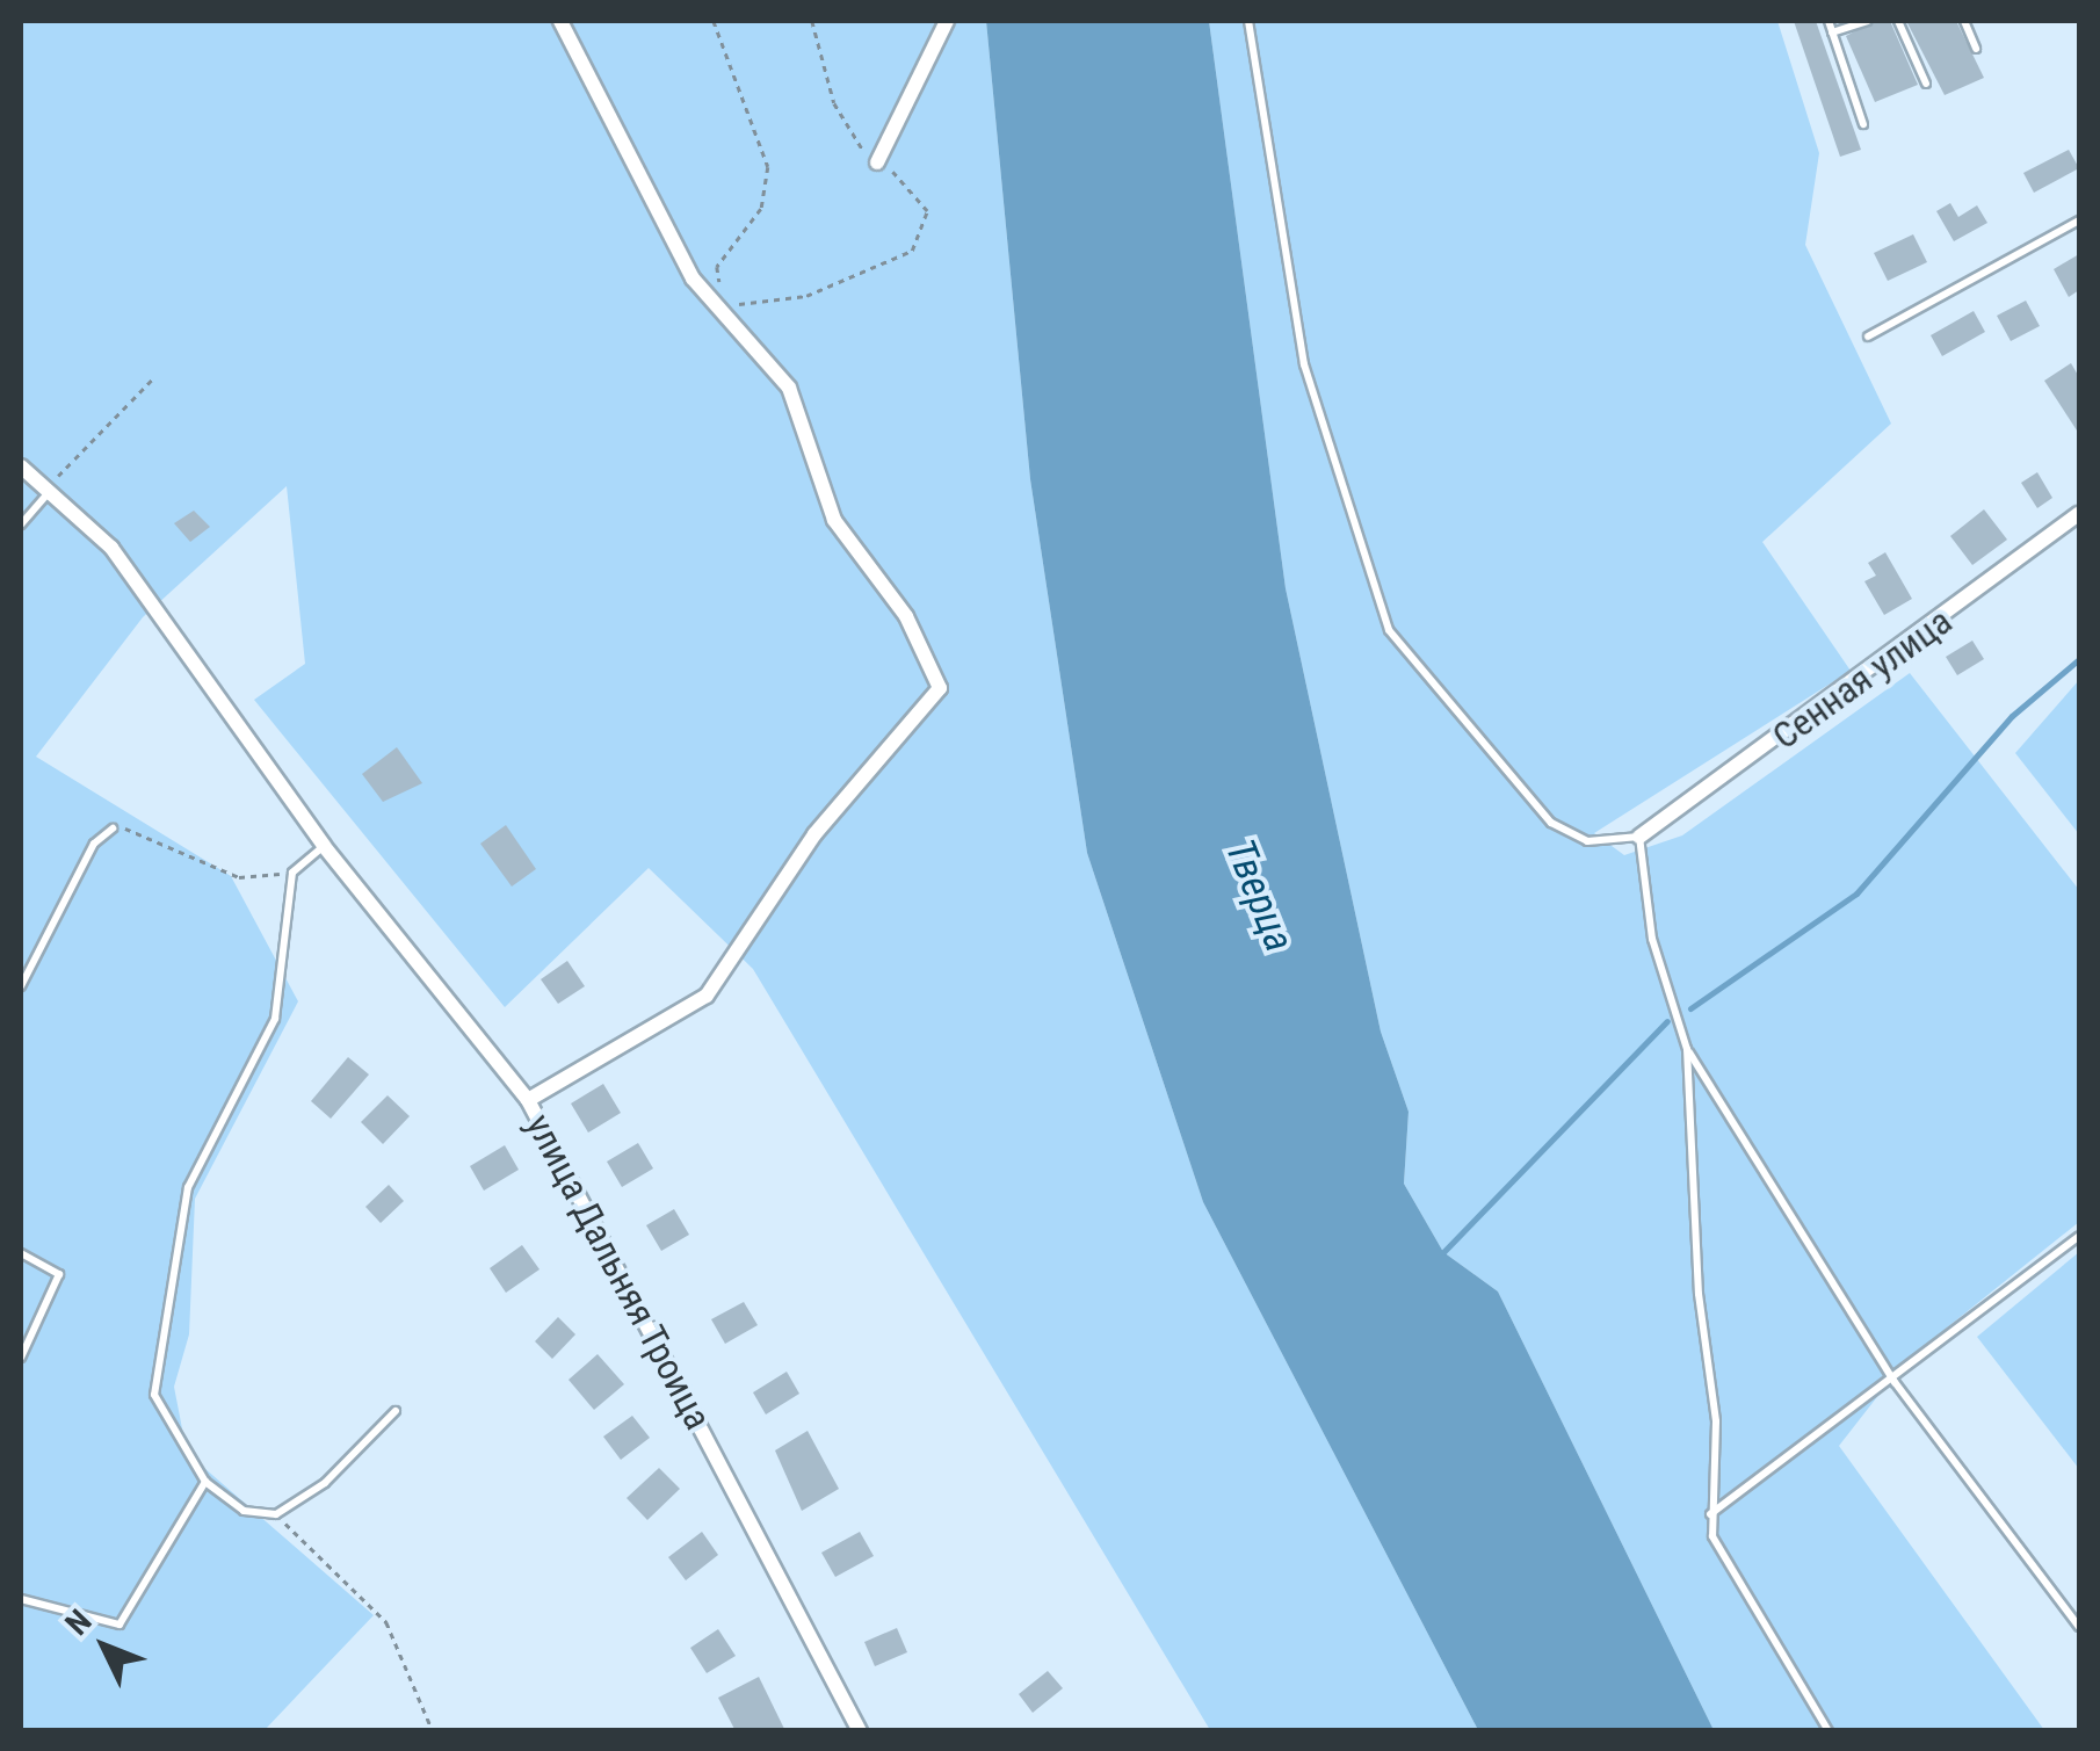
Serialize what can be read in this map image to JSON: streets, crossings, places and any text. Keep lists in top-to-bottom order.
{
  "streets": {
    "street": ["Сенная улица", "улица Дальняя Троица"]
  },
  "water": ["Тверца"],
  "north": "top left"
}
